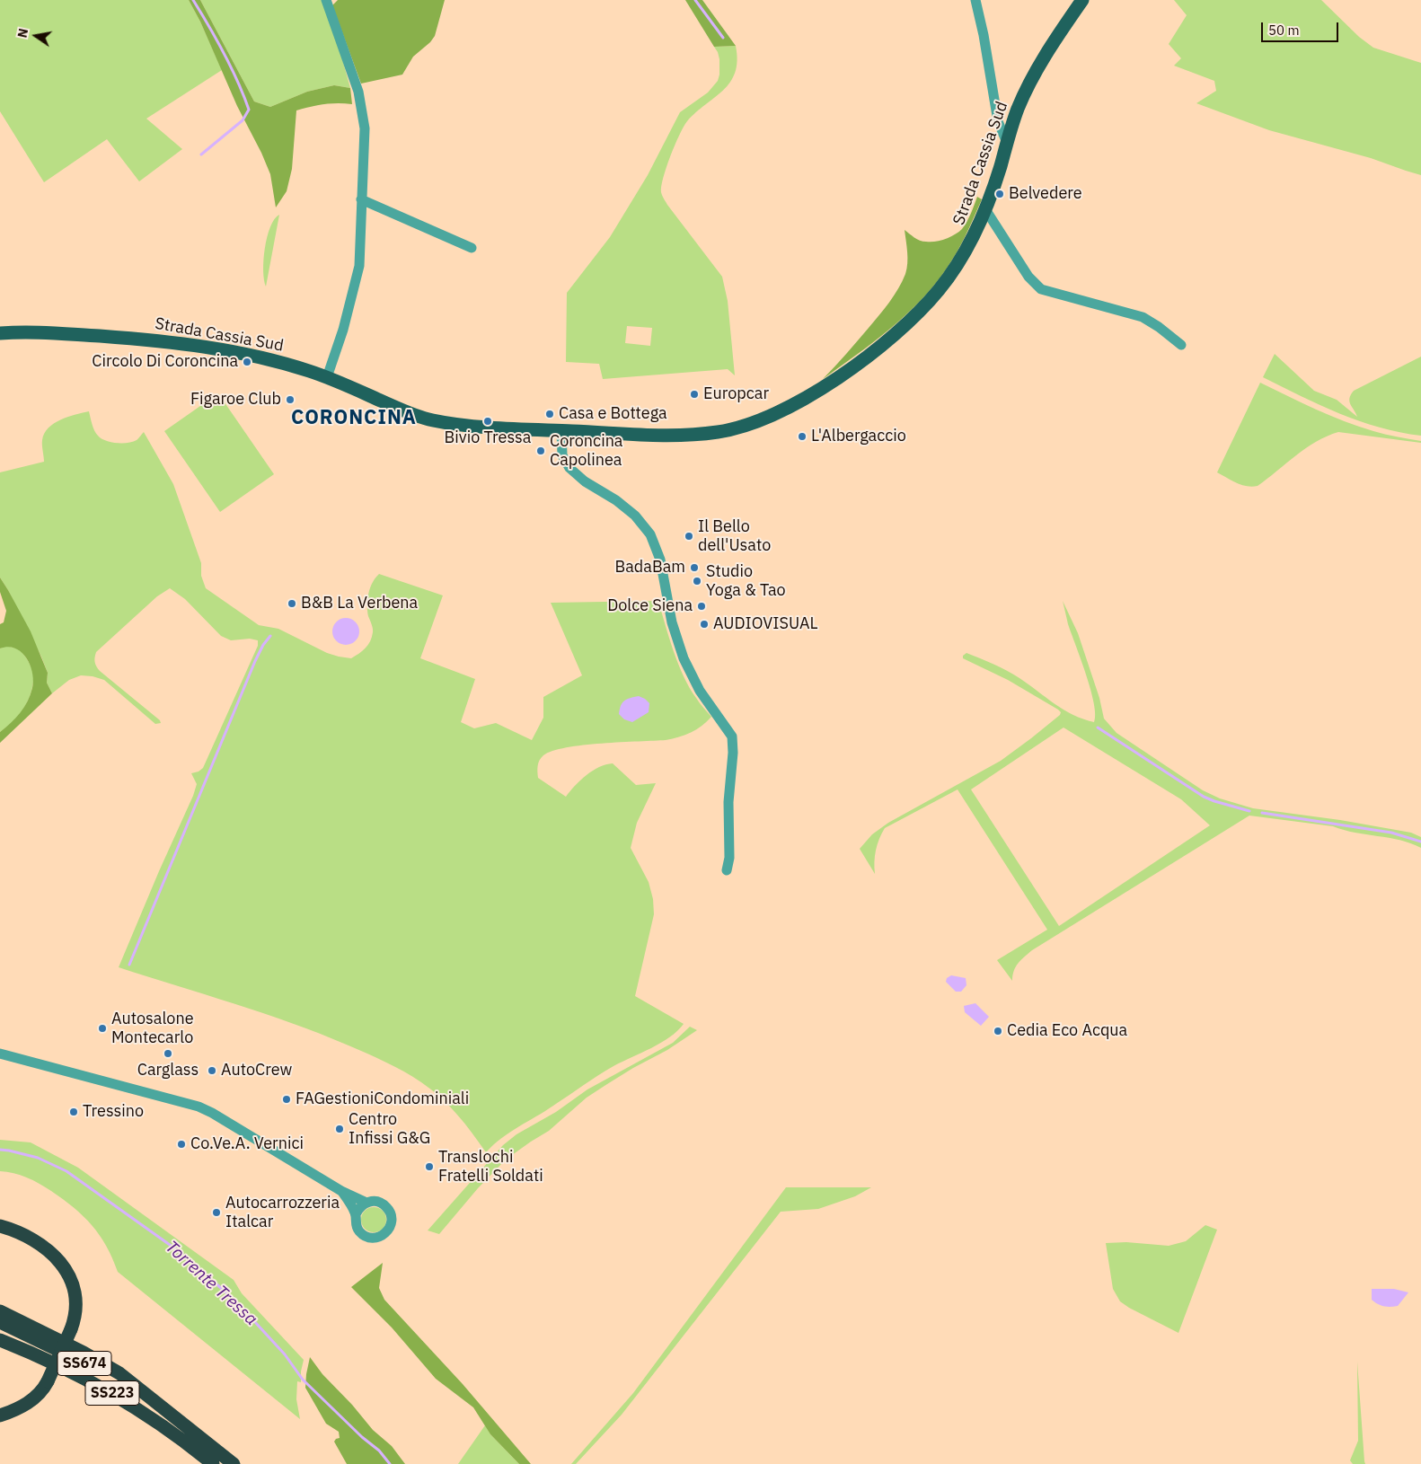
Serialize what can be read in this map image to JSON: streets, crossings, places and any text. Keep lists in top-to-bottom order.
{
  "streets": {
    "highway": ["SS674", "SS223"],
    "main road": ["Strada Cassia Sud"]
  },
  "crossings": [
    ["SS674", "SS223"]
  ],
  "districts": ["CORONCINA"],
  "water": ["Torrente Tressa"],
  "places": [
    "Belvedere",
    "Circolo Di Coroncina",
    "Europcar",
    "Figaroe Club",
    "Casa e Bottega",
    "Bivio Tressa",
    "L'Albergaccio",
    "Coroncina Capolinea",
    "Il Bello dell'Usato",
    "BadaBam",
    "Studio Yoga & Tao",
    "B&B La Verbena",
    "Dolce Siena",
    "AUDIOVISUAL",
    "Autosalone Montecarlo",
    "Cedia Eco Acqua",
    "Carglass",
    "AutoCrew",
    "FAGestioniCondominiali",
    "Tressino",
    "Centro Infissi G&G",
    "Co.Ve.A. Vernici",
    "Translochi Fratelli Soldati",
    "Autocarrozzeria Italcar"
  ],
  "scale_bar": "50 m",
  "north": "left"
}
